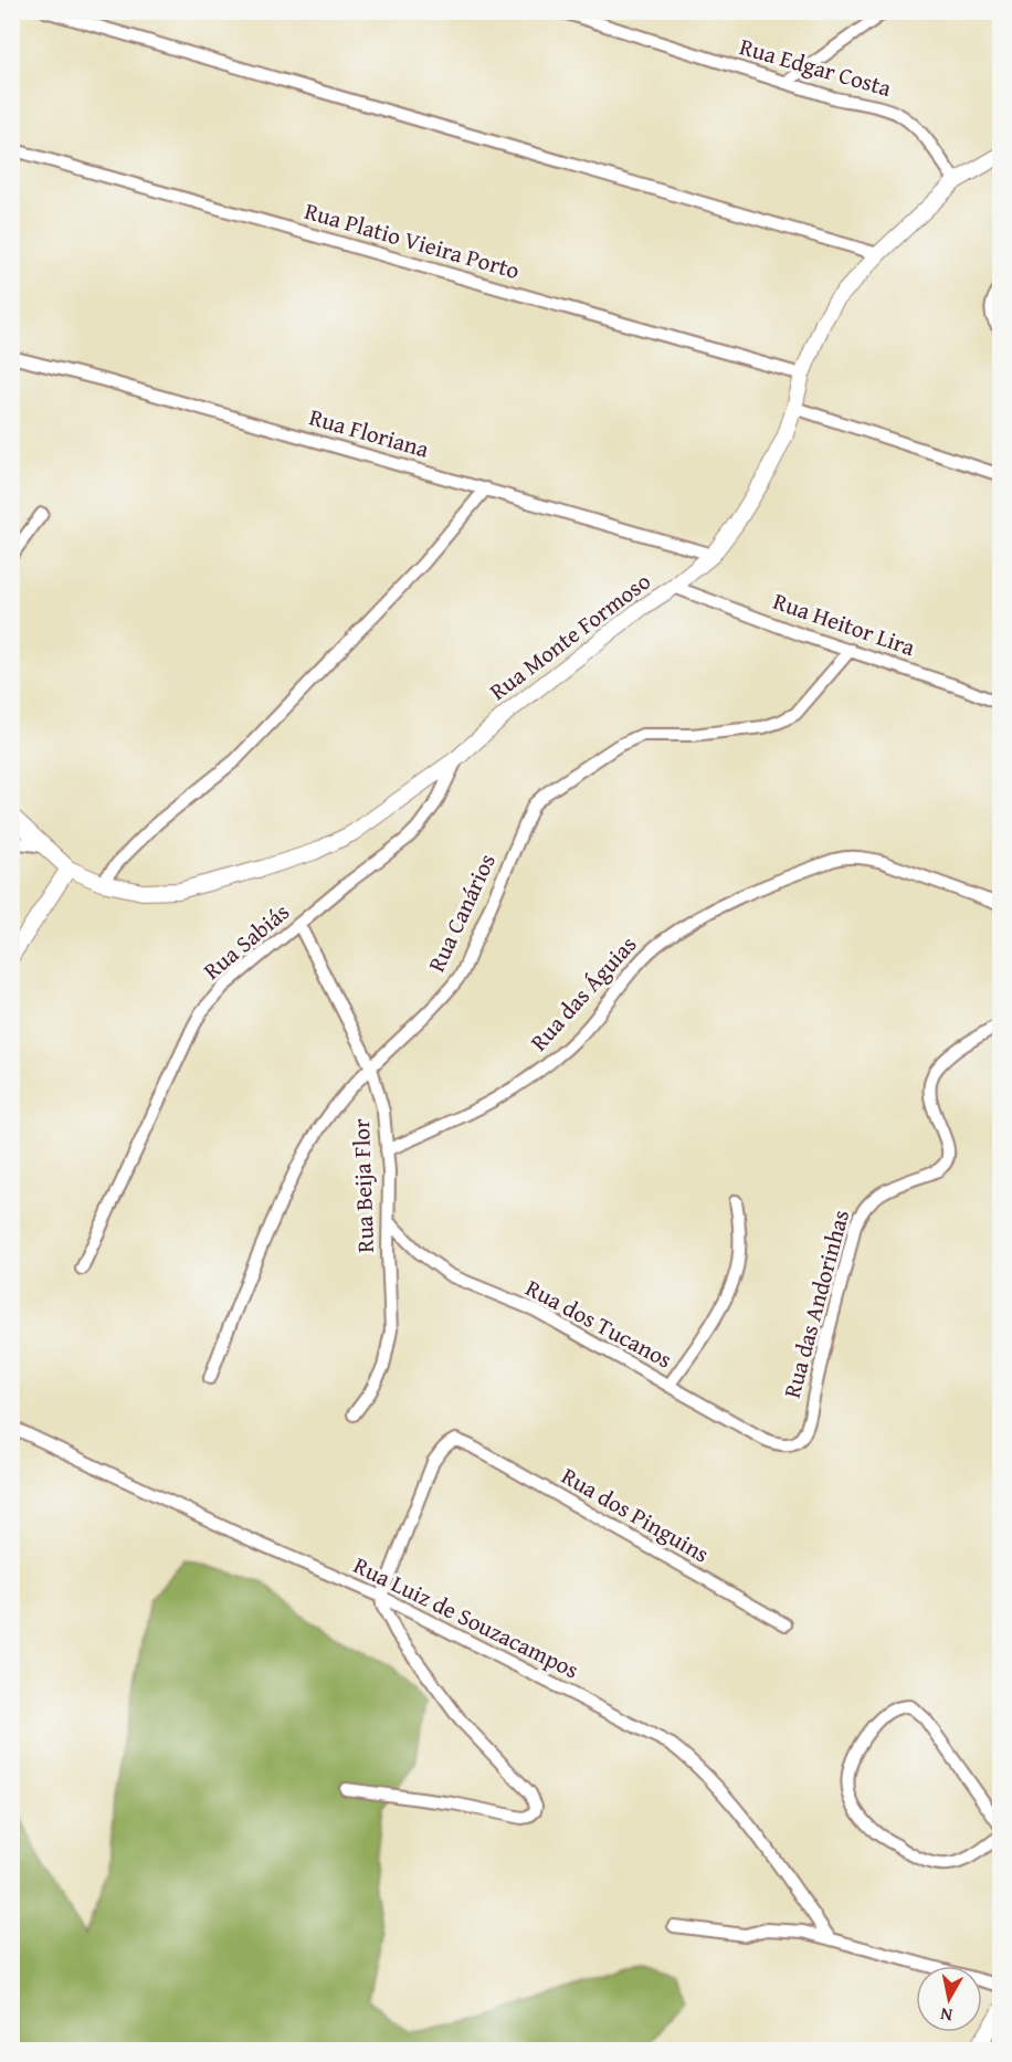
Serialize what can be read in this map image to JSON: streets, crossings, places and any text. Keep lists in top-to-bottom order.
{
  "streets": {
    "street": [
      "Rua Edgar Costa",
      "Rua Platio Vieira Porto",
      "Rua Floriana",
      "Rua Heitor Lira",
      "Rua Monte Formoso",
      "Rua Canários",
      "Rua Sabiás",
      "Rua das Águias",
      "Rua Beija Flor",
      "Rua das Andorinhas",
      "Rua dos Tucanos",
      "Rua dos Pinguins",
      "Rua Luiz de Souzacampos"
    ]
  },
  "crossings": [
    ["Rua Edgar Costa", "Rua Monte Formoso"],
    ["Rua Platio Vieira Porto", "Rua Monte Formoso"],
    ["Rua Floriana", "Rua Monte Formoso"],
    ["Rua Heitor Lira", "Rua Monte Formoso"],
    ["Rua Heitor Lira", "Rua Canários"],
    ["Rua Monte Formoso", "Rua Sabiás"],
    ["Rua Canários", "Rua Beija Flor"],
    ["Rua Sabiás", "Rua Beija Flor"],
    ["Rua das Águias", "Rua Beija Flor"],
    ["Rua Beija Flor", "Rua dos Tucanos"],
    ["Rua das Andorinhas", "Rua dos Tucanos"],
    ["Rua dos Pinguins", "Rua Luiz de Souzacampos"]
  ],
  "north": "bottom"
}
